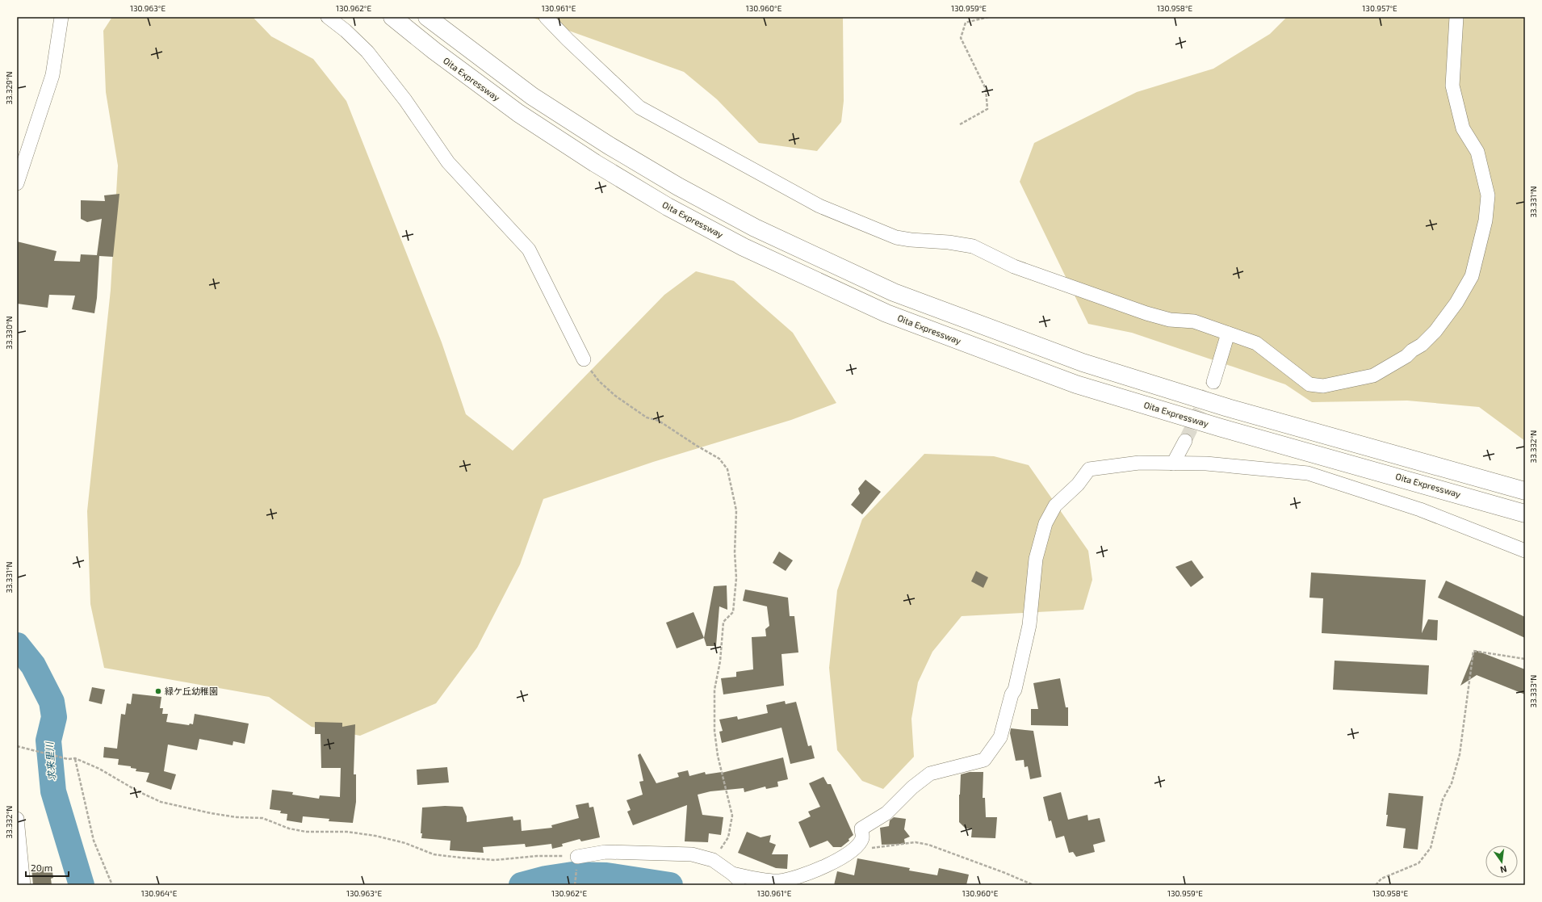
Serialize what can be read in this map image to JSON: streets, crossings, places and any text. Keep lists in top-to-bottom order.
{
  "streets": {
    "highway": ["Oita Expressway"]
  },
  "water": ["求来里川"],
  "places": ["緑ケ丘幼稚園"],
  "scale_bar": "20 m",
  "north": "bottom",
  "coordinates": [
    "130.963°E",
    "130.962°E",
    "130.961°E",
    "130.960°E",
    "130.959°E",
    "130.958°E",
    "130.957°E",
    "33.329°N",
    "33.331°N",
    "33.330°N",
    "33.332°N",
    "33.333°N",
    "130.964°E"
  ]
}
